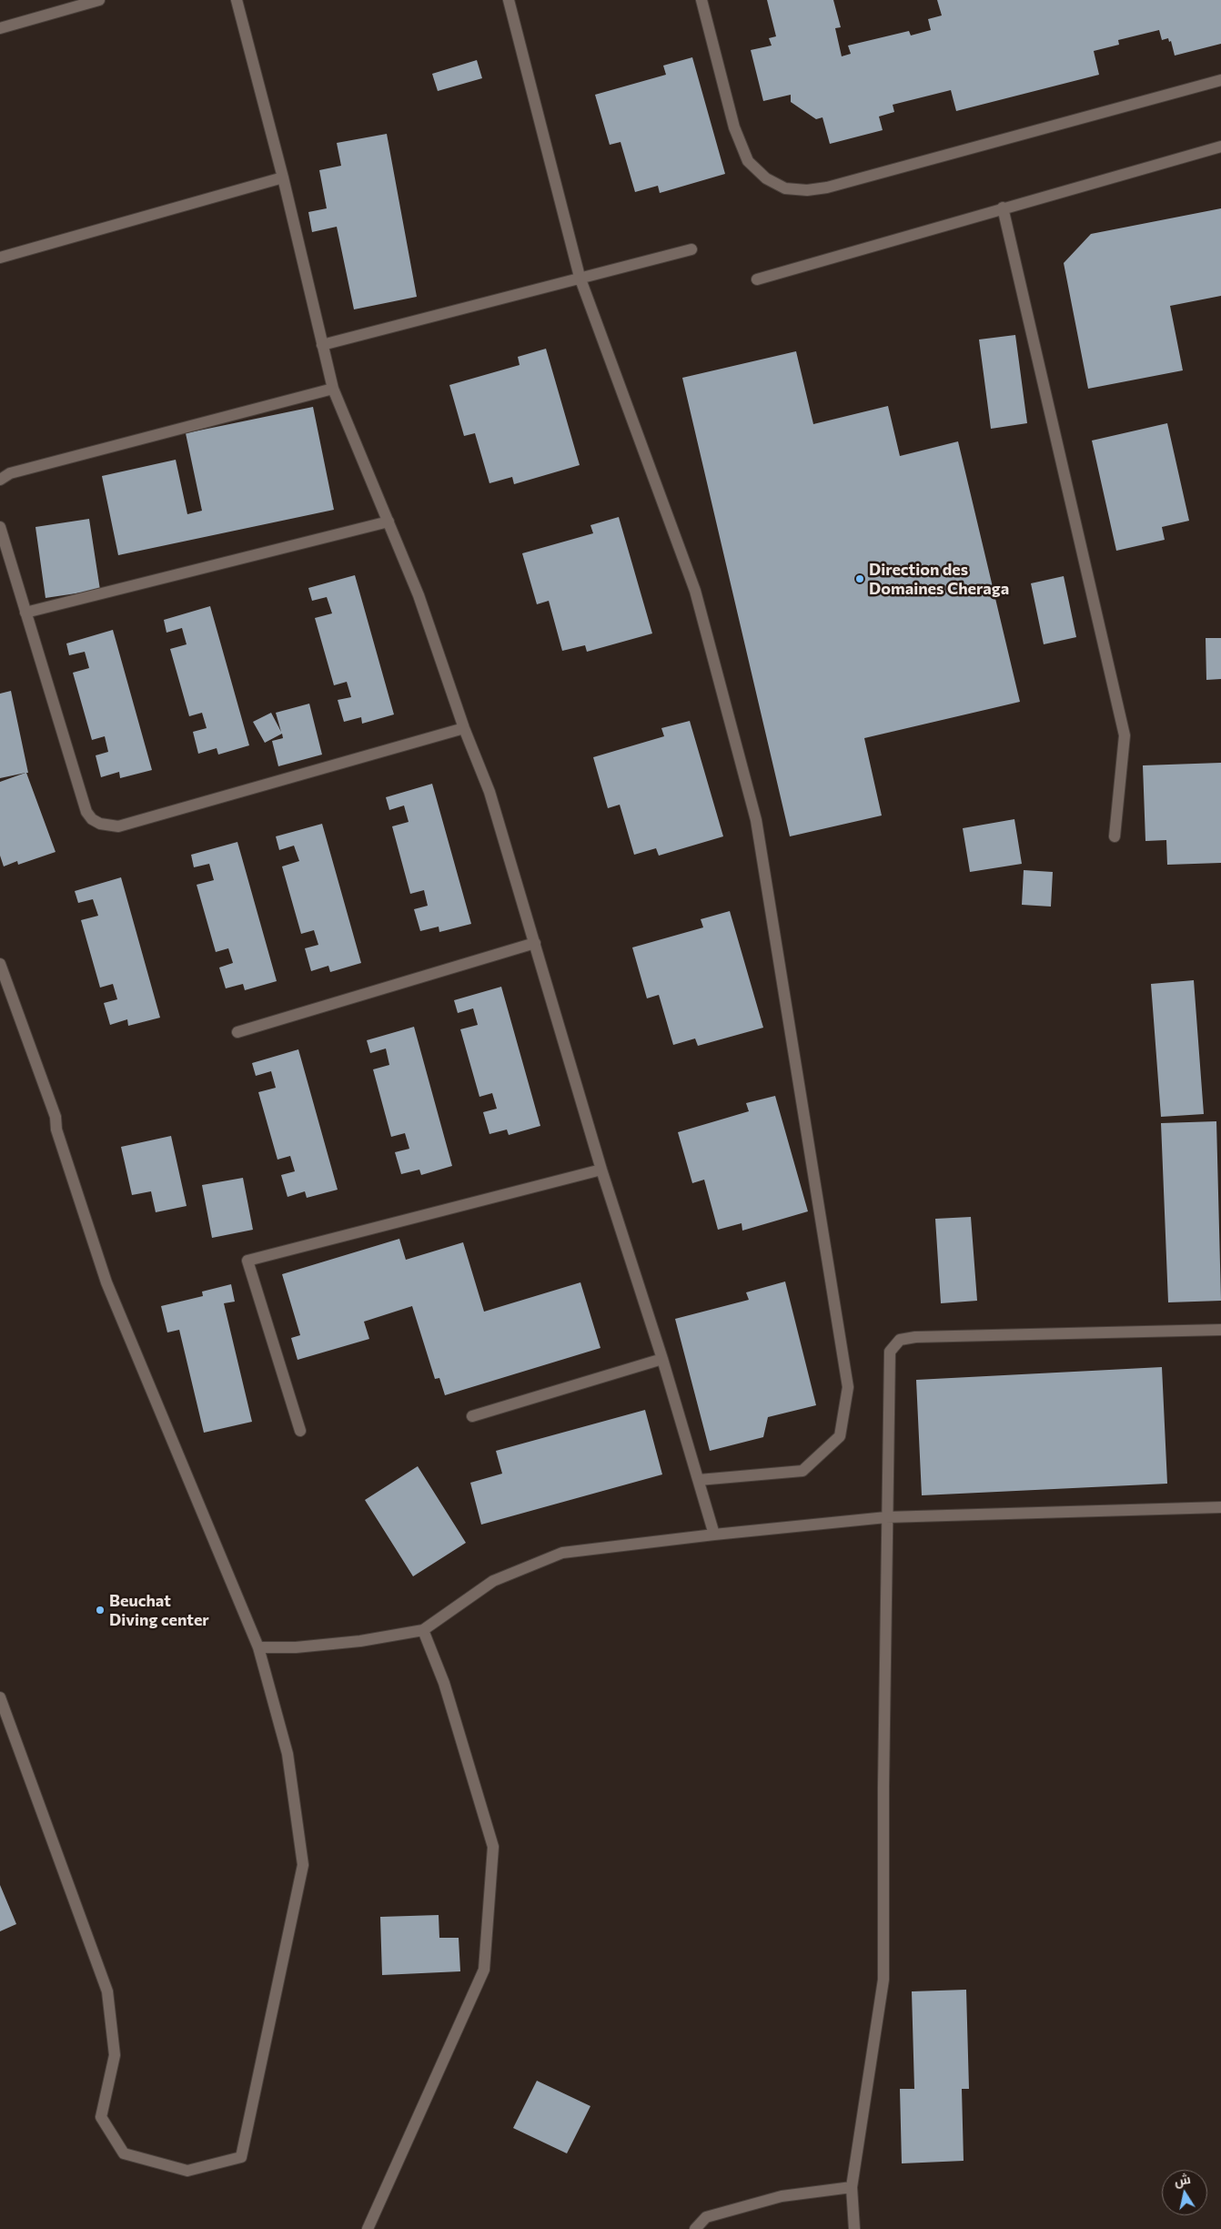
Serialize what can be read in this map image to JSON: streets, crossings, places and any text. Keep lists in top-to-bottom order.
{
  "places": ["Direction des Domaines Cheraga", "Beuchat Diving center"],
  "north": "top"
}
